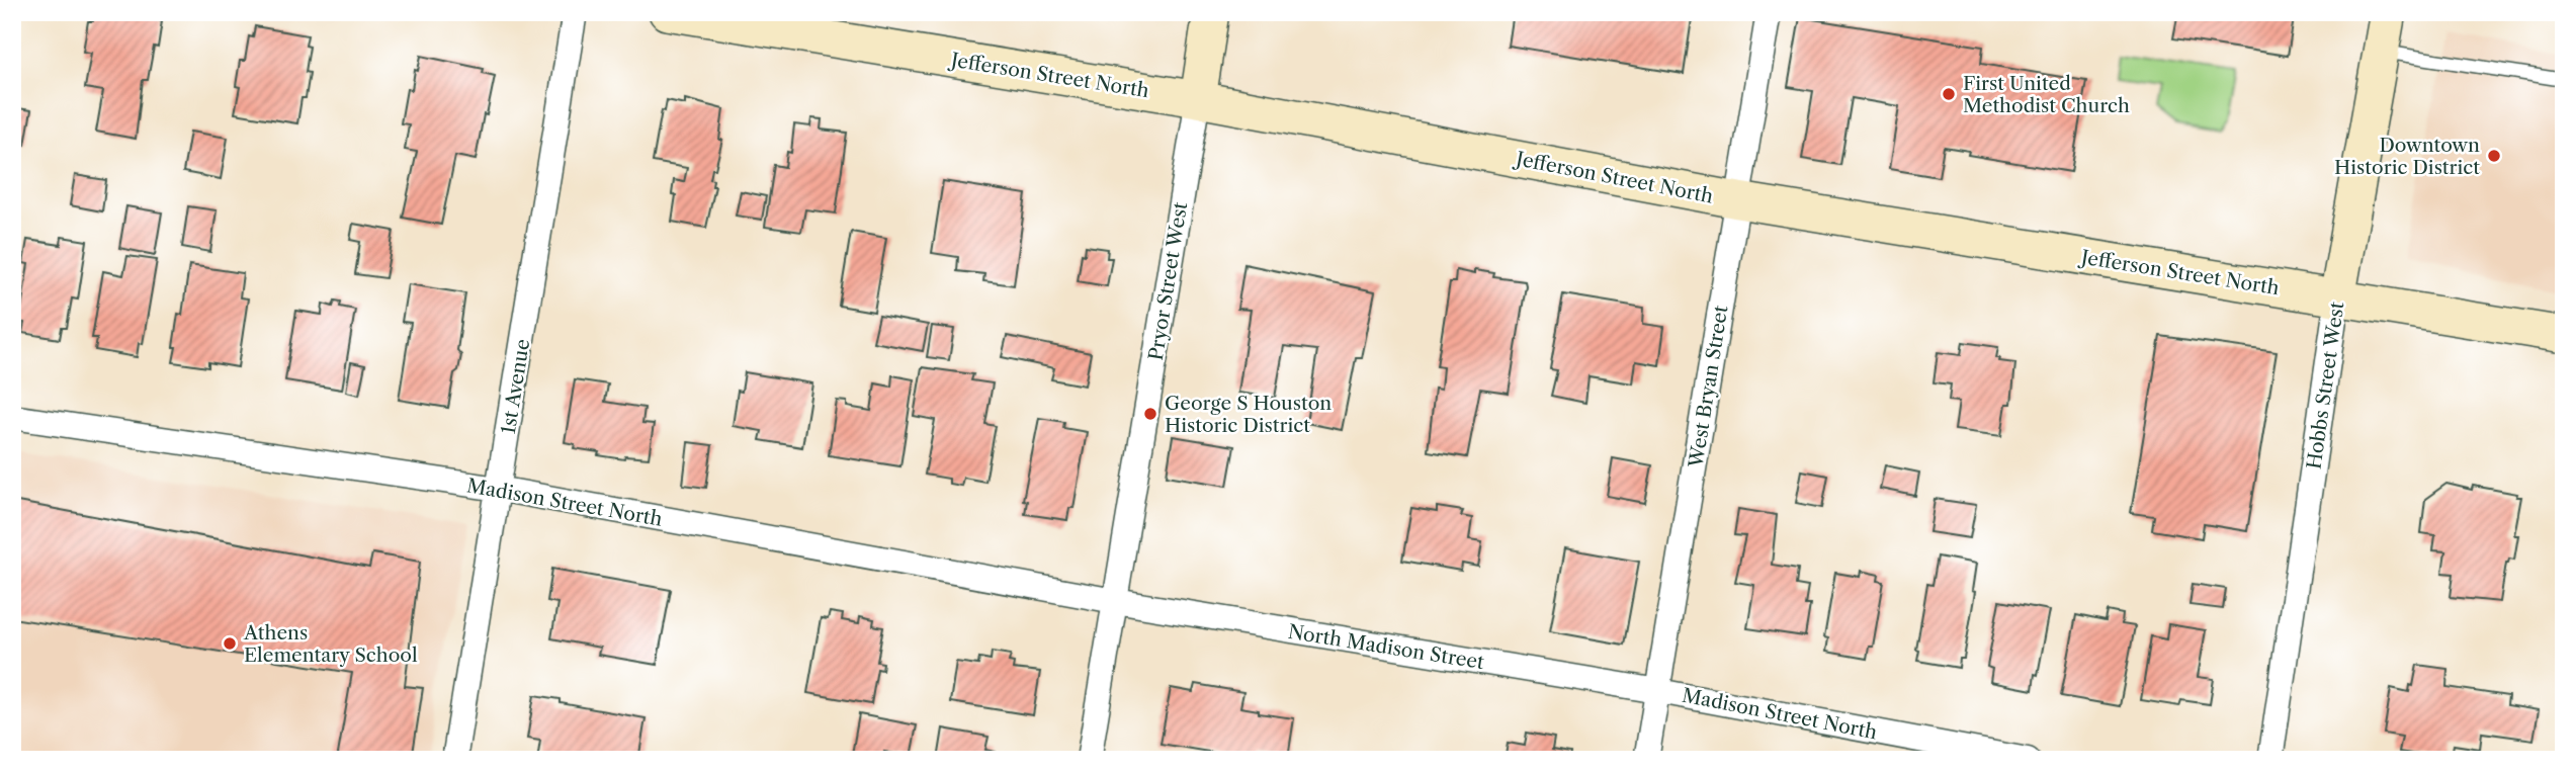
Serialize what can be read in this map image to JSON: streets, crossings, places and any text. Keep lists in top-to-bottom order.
{
  "streets": {
    "main road": ["Jefferson Street North", "Pryor Street West", "Hobbs Street West"],
    "street": [
      "1st Avenue",
      "West Bryan Street",
      "Madison Street North",
      "North Madison Street"
    ]
  },
  "crossings": [
    ["Jefferson Street North", "Pryor Street West"],
    ["Jefferson Street North", "Hobbs Street West"],
    ["Jefferson Street North", "West Bryan Street"],
    ["Pryor Street West", "Madison Street North"],
    ["Pryor Street West", "North Madison Street"],
    ["1st Avenue", "Madison Street North"],
    ["West Bryan Street", "Madison Street North"],
    ["West Bryan Street", "North Madison Street"],
    ["Madison Street North", "North Madison Street"]
  ],
  "places": [
    "First United Methodist Church",
    "Downtown Historic District",
    "George S Houston Historic District",
    "Athens Elementary School"
  ]
}
